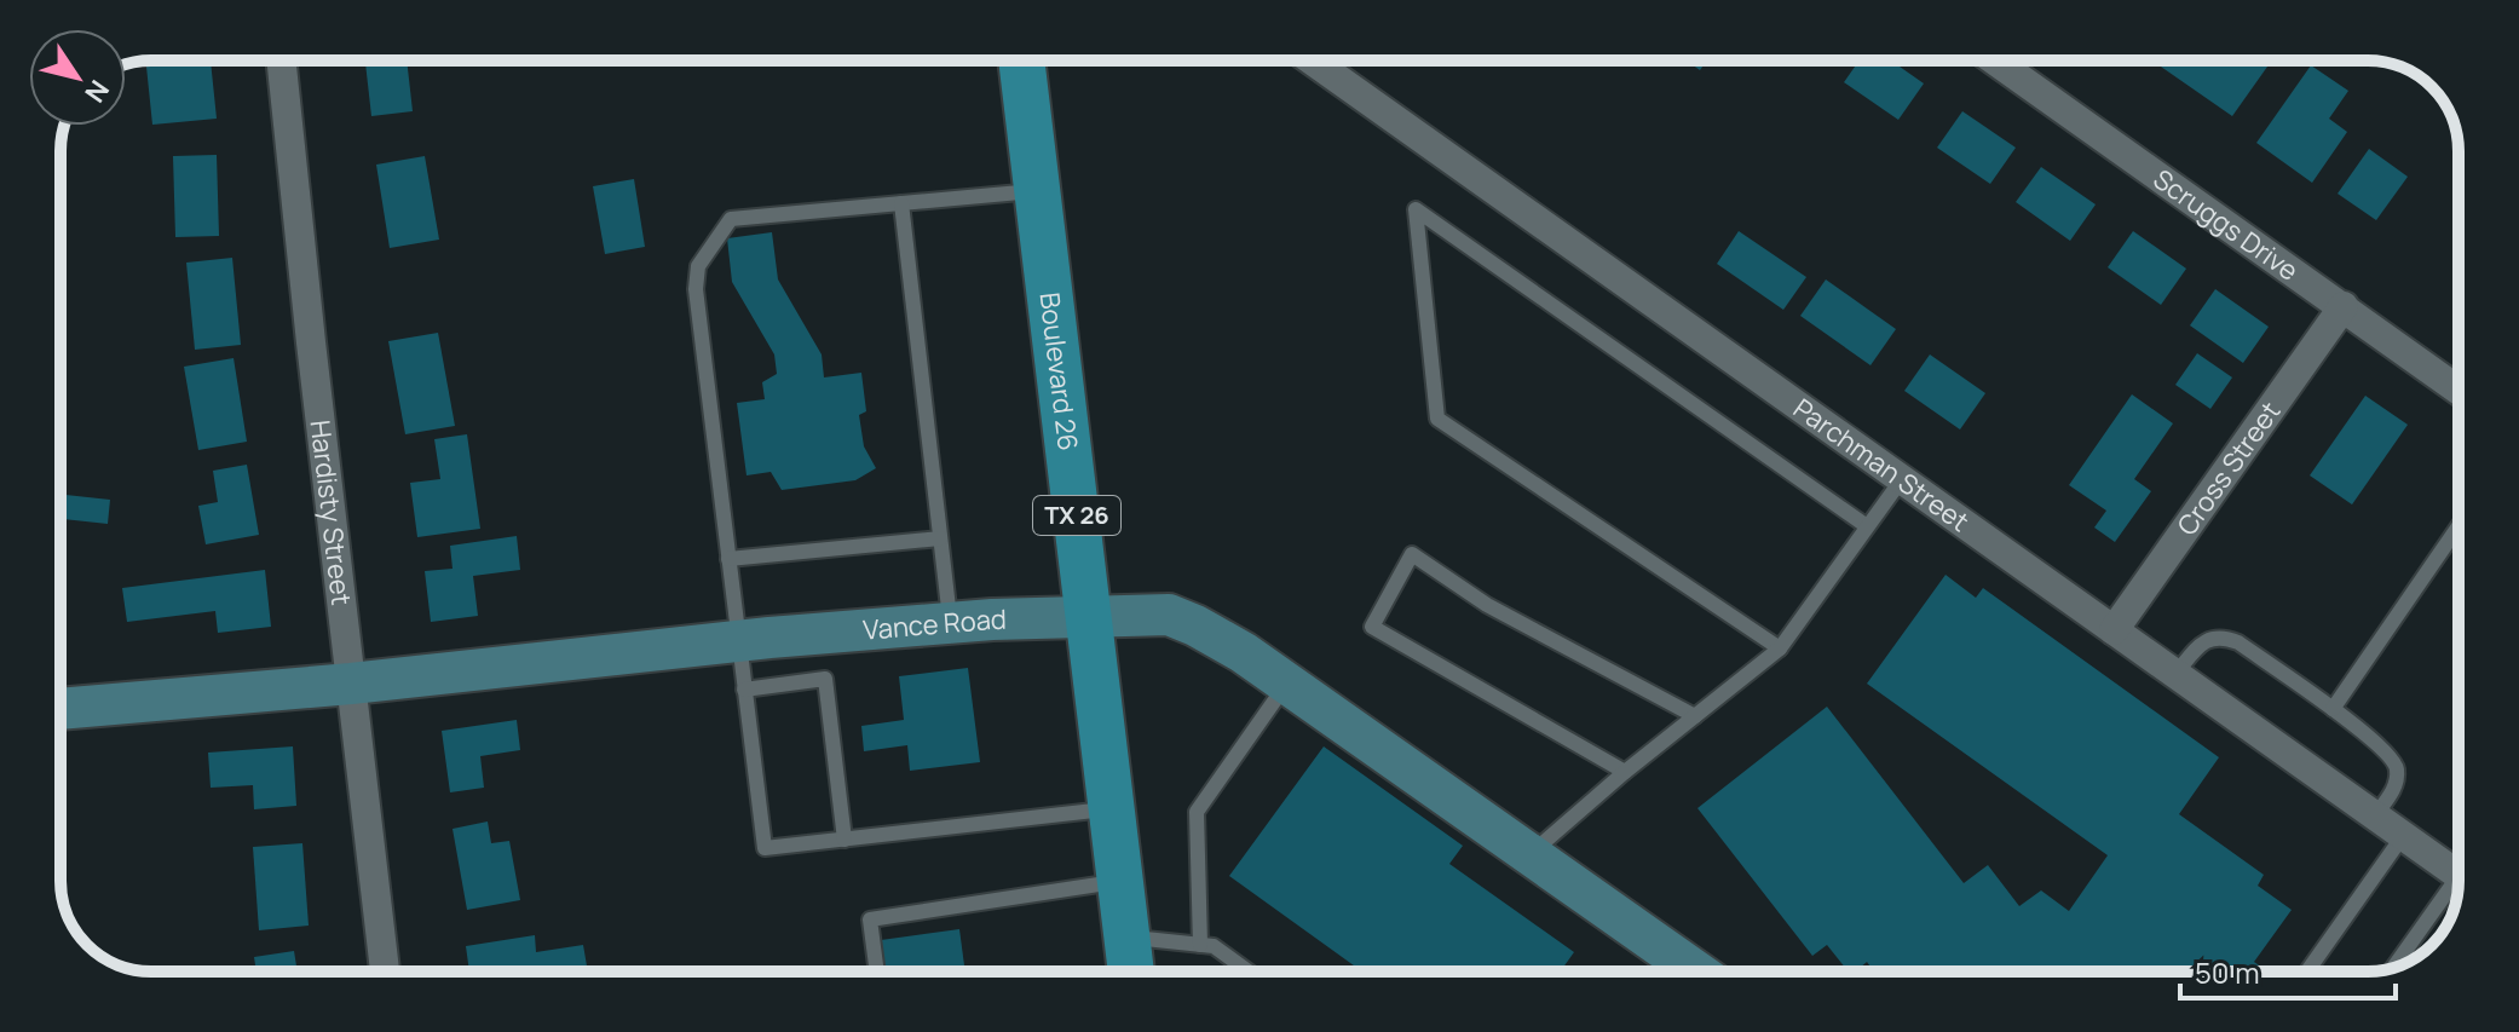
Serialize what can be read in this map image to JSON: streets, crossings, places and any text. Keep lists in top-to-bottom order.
{
  "streets": {
    "main road": ["Boulevard 26", "TX 26"],
    "street": [
      "Scruggs Drive",
      "Parchman Street",
      "Cross Street",
      "Hardisty Street",
      "Vance Road"
    ]
  },
  "crossings": [
    ["Scruggs Drive", "Cross Street"],
    ["Boulevard 26", "Vance Road"],
    ["Parchman Street", "Cross Street"],
    ["Hardisty Street", "Vance Road"]
  ],
  "scale_bar": "50 m",
  "north": "bottom right"
}
